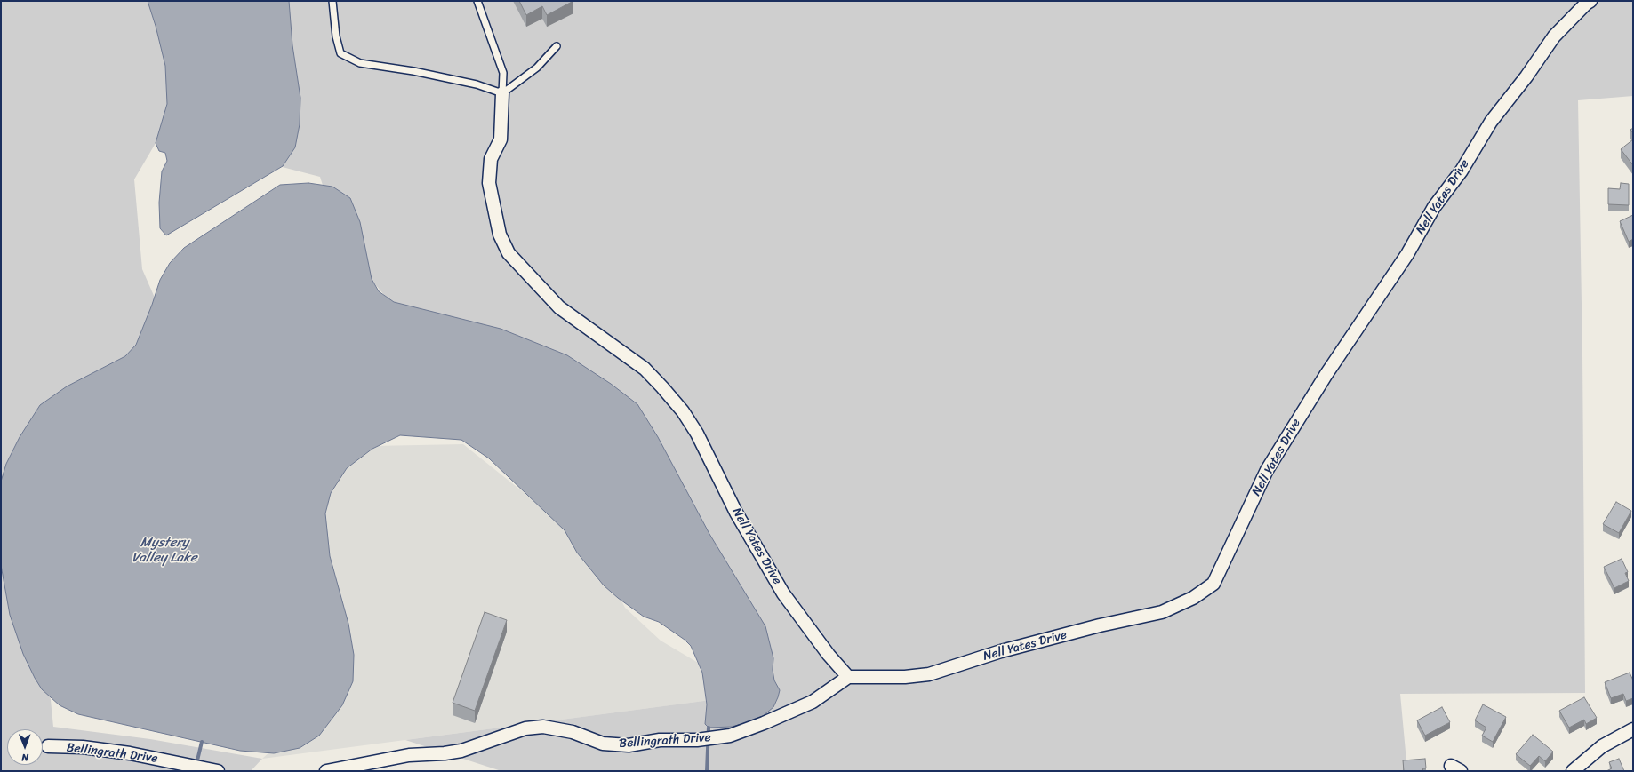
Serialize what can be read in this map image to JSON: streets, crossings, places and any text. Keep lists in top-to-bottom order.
{
  "streets": {
    "street": ["Nell Yates Drive", "Bellingrath Drive"]
  },
  "crossings": [
    ["Nell Yates Drive", "Bellingrath Drive"]
  ],
  "water": ["Mystery Valley Lake"],
  "north": "bottom"
}
